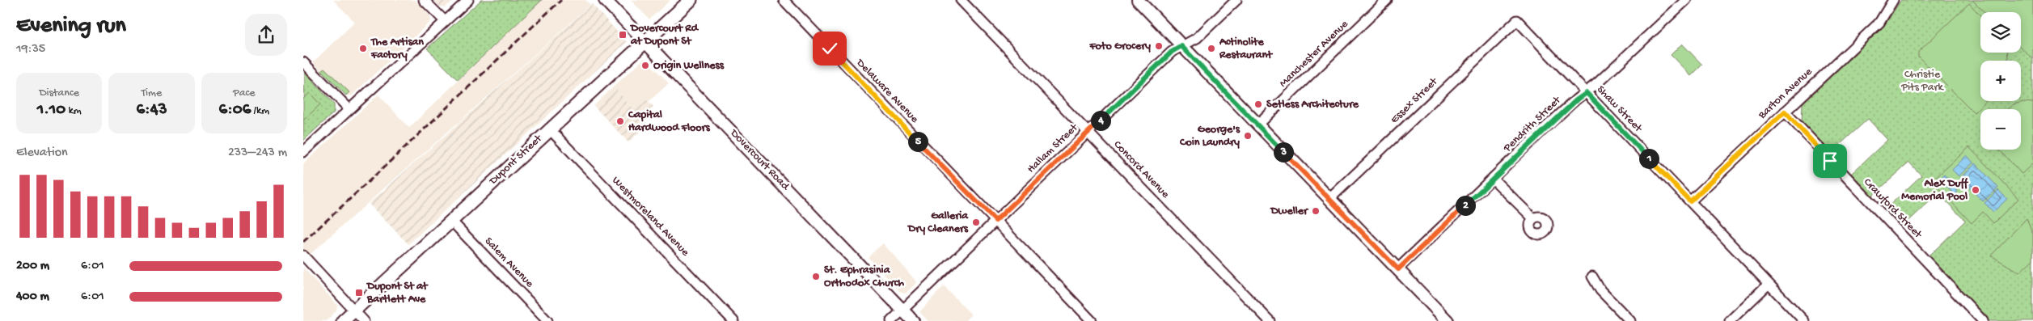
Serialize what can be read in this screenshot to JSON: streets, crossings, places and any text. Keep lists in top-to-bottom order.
{
  "streets": {
    "main road": ["Dupont Street"],
    "street": [
      "Manchester Avenue",
      "Delaware Avenue",
      "Barton Avenue",
      "Essex Street",
      "Shaw Street",
      "Pendrith Street",
      "Hallam Street",
      "Dovercourt Road",
      "Concord Avenue",
      "Crawford Street",
      "Westmoreland Avenue",
      "Salem Avenue"
    ]
  },
  "crossings": [
    ["Delaware Avenue", "Hallam Street"],
    ["Barton Avenue", "Shaw Street"],
    ["Barton Avenue", "Crawford Street"],
    ["Essex Street", "Shaw Street"],
    ["Shaw Street", "Pendrith Street"],
    ["Hallam Street", "Dovercourt Road"],
    ["Hallam Street", "Concord Avenue"],
    ["Dupont Street", "Dovercourt Road"],
    ["Dupont Street", "Westmoreland Avenue"],
    ["Dupont Street", "Salem Avenue"]
  ],
  "parks": ["Christie Pits Park"],
  "places": {
    "transit": ["Dovercourt Rd at Dupont St", "Dupont St at Bartlett Ave"],
    "other": [
      "Foto Grocery",
      "The Artisan Factory",
      "Actinolite Restaurant",
      "Origin Wellness",
      "Setless Architecture",
      "Capital Hardwood Floors",
      "George's Coin Laundry",
      "Alex Duff Memorial Pool",
      "Dweller",
      "Galleria Dry Cleaners",
      "St. Ephrasinia Orthodox Church"
    ]
  },
  "page": {
    "heading": ["Evening run", "19:35"],
    "map_buttons": ["+", "−"],
    "stats": [
      ["Distance", "1.10 km"],
      ["Time", "6:43"],
      ["Pace", "6:06 /km"]
    ],
    "pins": [
      "4",
      "5",
      "3",
      "1",
      "2"
    ],
    "chart": ["Elevation", "233–243 m"],
    "list": [
      {
        "name": "200 m",
        "note": "6:01"
      },
      {
        "name": "400 m",
        "note": "6:01"
      }
    ]
  }
}
